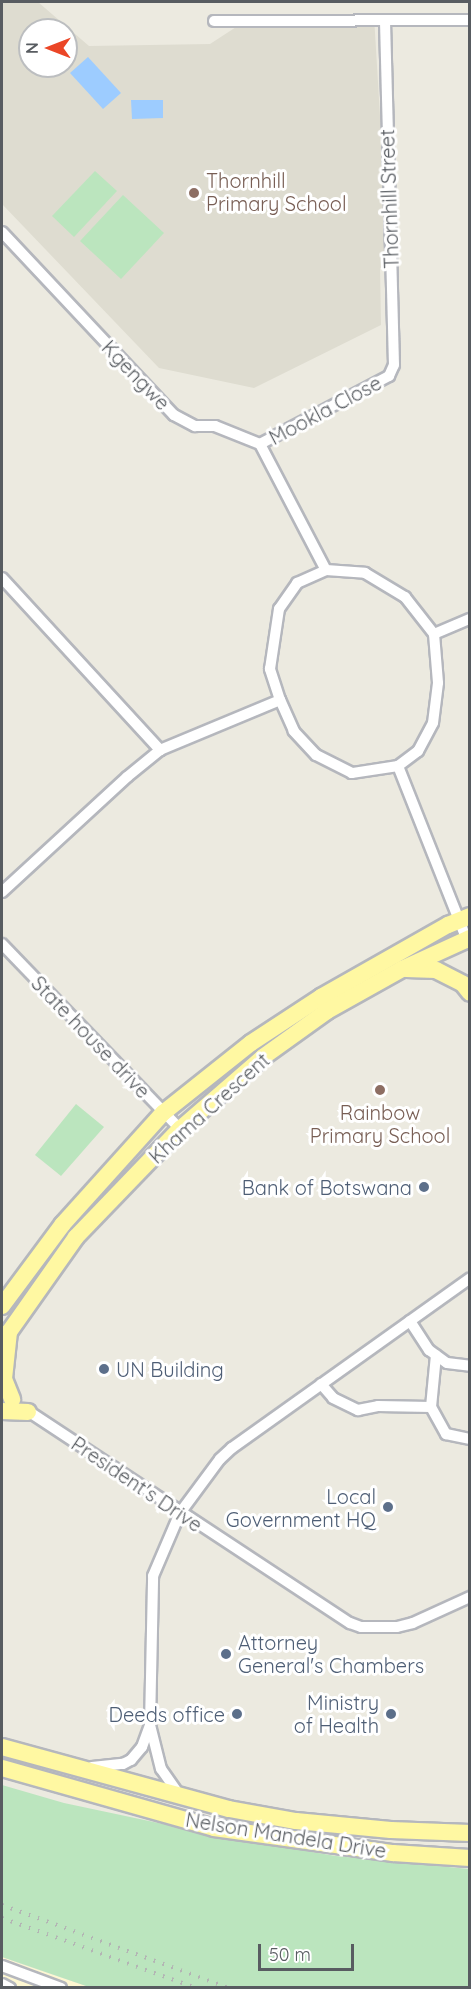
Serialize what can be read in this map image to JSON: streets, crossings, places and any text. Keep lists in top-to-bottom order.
{
  "streets": {
    "main road": ["Khama Crescent", "Nelson Mandela Drive"],
    "street": [
      "Thornhill Street",
      "Kgengwe",
      "Mookla Close",
      "State house drive",
      "President's Drive"
    ]
  },
  "crossings": [
    ["Thornhill Street", "Mookla Close"],
    ["Kgengwe", "Mookla Close"],
    ["State house drive", "Khama Crescent"]
  ],
  "places": [
    "Thornhill Primary School",
    "Rainbow Primary School",
    "Bank of Botswana",
    "UN Building",
    "Local Government HQ",
    "Attorney General's Chambers",
    "Deeds office",
    "Ministry of Health"
  ],
  "scale_bar": "50 m",
  "north": "left"
}
